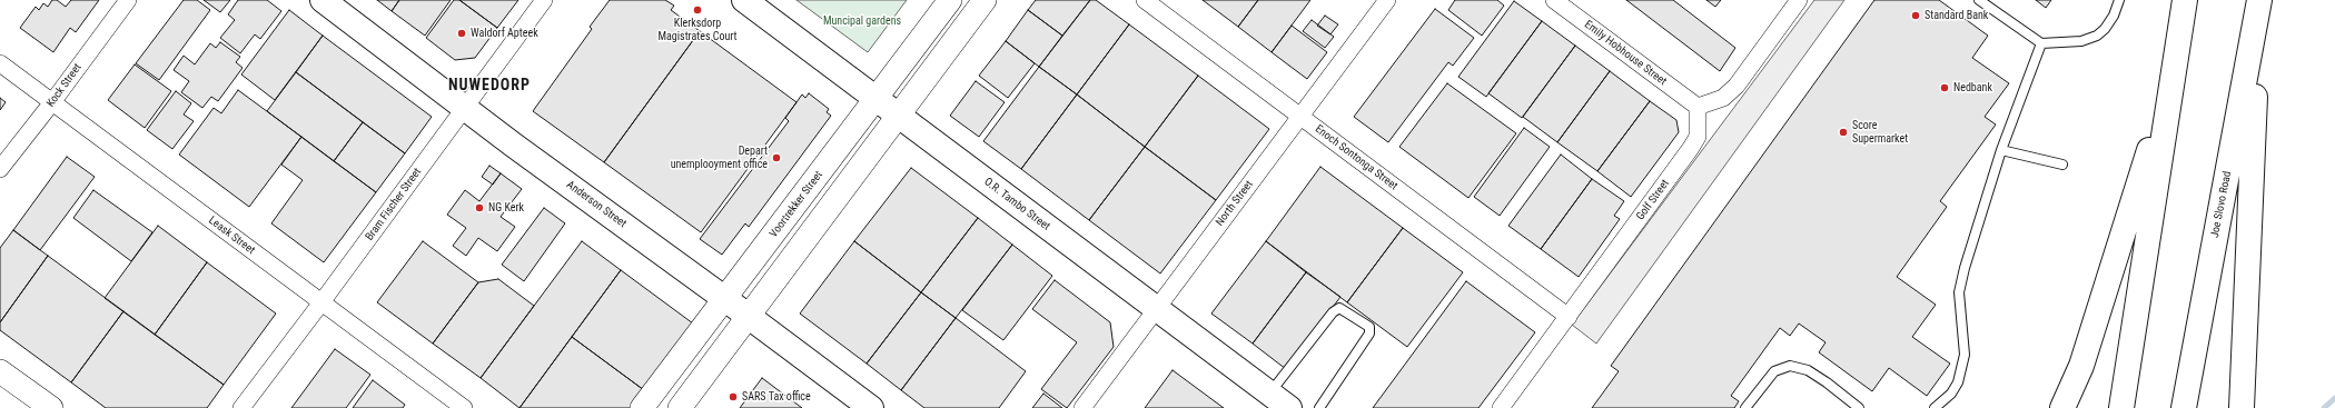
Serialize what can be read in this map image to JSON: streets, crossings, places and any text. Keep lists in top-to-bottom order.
{
  "streets": {
    "main road": ["Anderson Street", "O.R. Tambo Street", "Joe Slovo Road"],
    "street": [
      "Emily Hobhouse Street",
      "Kock Street",
      "Enoch Sontonga Street",
      "Golf Street",
      "North Street",
      "Bram Fischer Street",
      "Voortrekker Street",
      "Leask Street"
    ]
  },
  "crossings": [
    ["Emily Hobhouse Street", "Golf Street"],
    ["Kock Street", "Leask Street"],
    ["Enoch Sontonga Street", "Golf Street"],
    ["Enoch Sontonga Street", "North Street"],
    ["North Street", "O.R. Tambo Street"],
    ["Bram Fischer Street", "Anderson Street"],
    ["Bram Fischer Street", "Leask Street"],
    ["Anderson Street", "Voortrekker Street"],
    ["Voortrekker Street", "O.R. Tambo Street"]
  ],
  "districts": ["NUWEDORP"],
  "parks": ["Muncipal gardens"],
  "places": [
    "Klerksdorp Magistrates Court",
    "Standard Bank",
    "Waldorf Apteek",
    "Nedbank",
    "Score Supermarket",
    "Depart unemplooyment office",
    "NG Kerk",
    "SARS Tax office"
  ]
}
